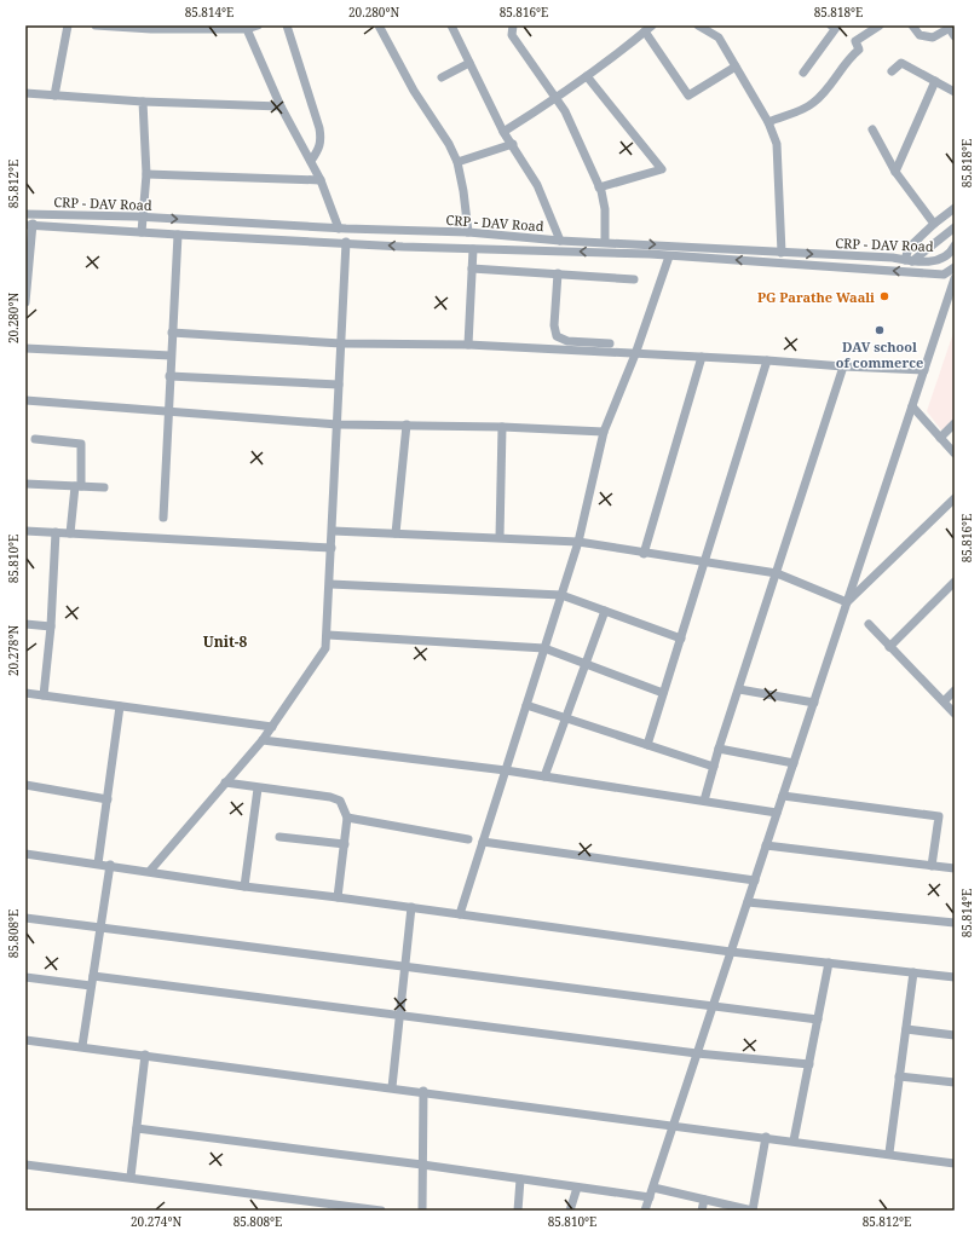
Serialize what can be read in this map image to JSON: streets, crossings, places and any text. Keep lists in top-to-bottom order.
{
  "streets": {
    "street": ["CRP - DAV Road"]
  },
  "districts": ["Unit-8"],
  "places": ["PG Parathe Waali", "DAV school of commerce"],
  "coordinates": [
    "85.814°E",
    "20.280°N",
    "85.816°E",
    "85.818°E",
    "85.812°E",
    "85.810°E",
    "20.278°N",
    "85.808°E",
    "20.274°N"
  ]
}
